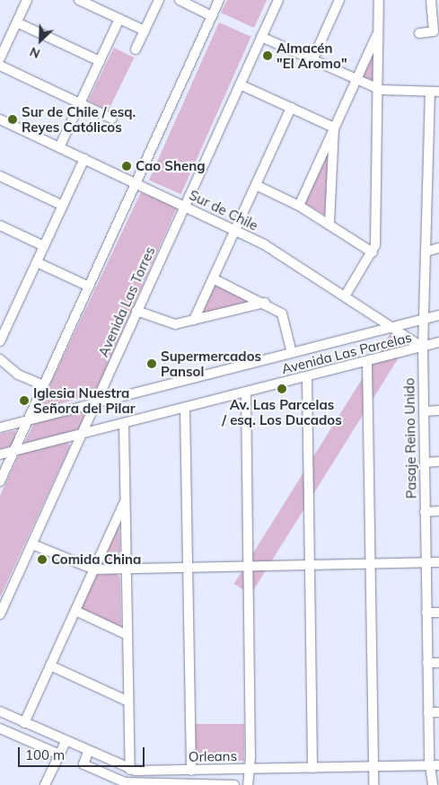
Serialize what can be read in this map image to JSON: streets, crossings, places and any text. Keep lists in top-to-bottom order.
{
  "streets": {
    "street": [
      "Sur de Chile",
      "Avenida Las Torres",
      "Avenida Las Parcelas",
      "Pasaje Reino Unido",
      "Orleans"
    ]
  },
  "crossings": [
    ["Sur de Chile", "Avenida Las Torres"],
    ["Sur de Chile", "Avenida Las Parcelas"],
    ["Sur de Chile", "Pasaje Reino Unido"],
    ["Avenida Las Torres", "Avenida Las Parcelas"],
    ["Avenida Las Parcelas", "Pasaje Reino Unido"],
    ["Pasaje Reino Unido", "Orleans"]
  ],
  "places": [
    "Almacén \"El Aromo\"",
    "Sur de Chile / esq. Reyes Católicos",
    "Cao Sheng",
    "Supermercados Pansol",
    "Av. Las Parcelas / esq. Los Ducados",
    "Iglesia Nuestra Señora del Pilar",
    "Comida China"
  ],
  "scale_bar": "100 m",
  "north": "bottom left"
}
